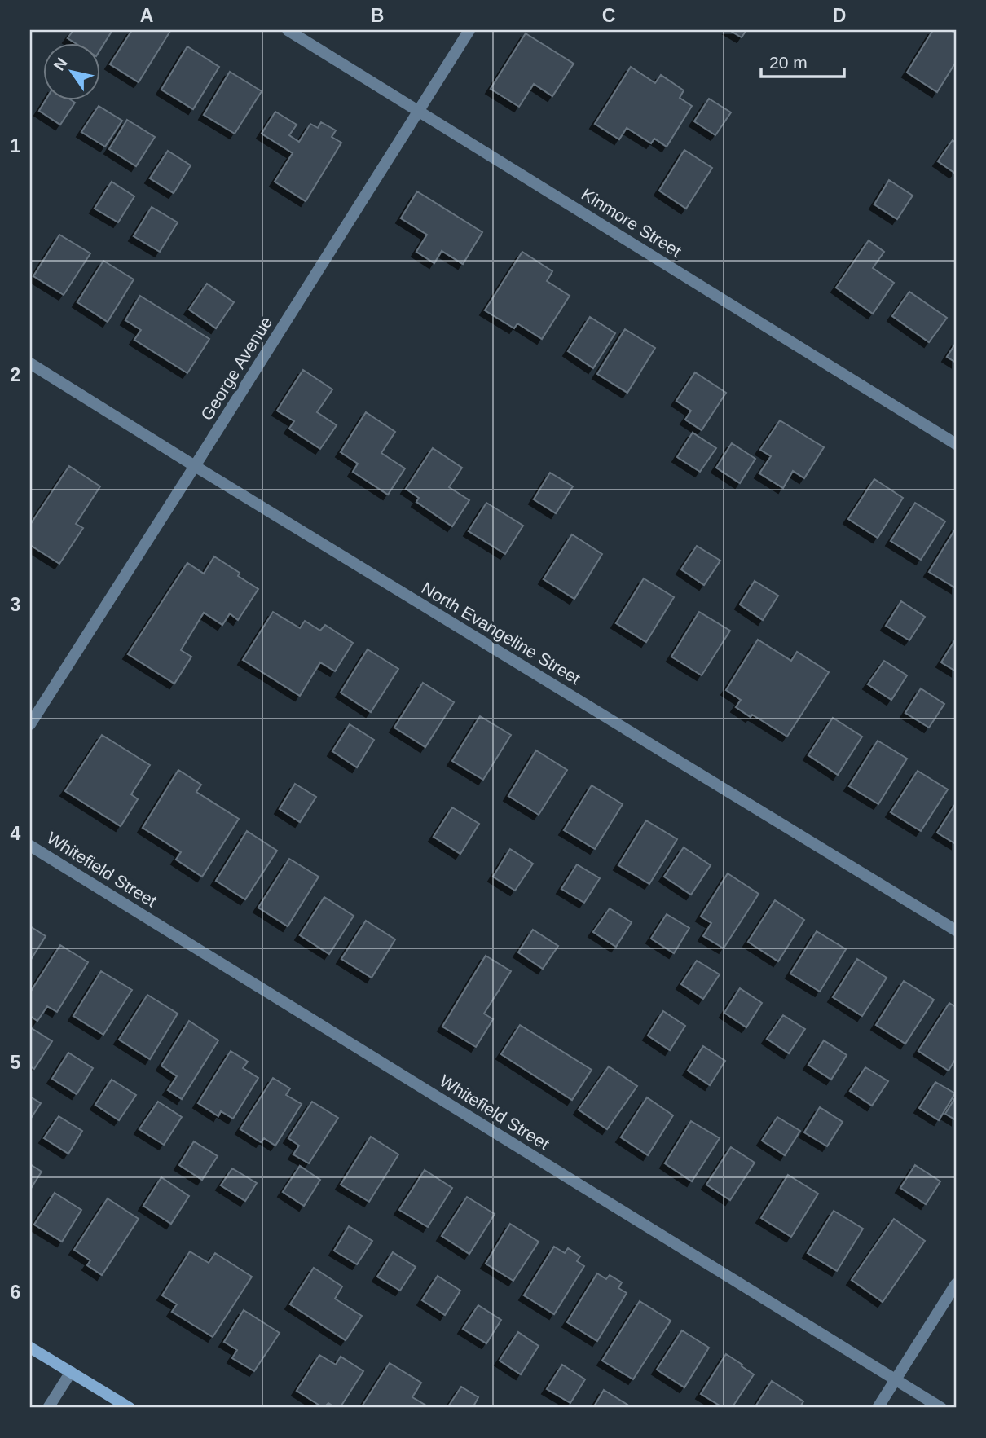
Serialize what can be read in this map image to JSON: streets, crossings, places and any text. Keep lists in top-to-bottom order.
{
  "streets": {
    "street": [
      "Kinmore Street",
      "George Avenue",
      "North Evangeline Street",
      "Whitefield Street"
    ]
  },
  "crossings": [
    ["Kinmore Street", "George Avenue"],
    ["George Avenue", "North Evangeline Street"]
  ],
  "scale_bar": "20 m",
  "north": "top left",
  "grid": {
    "columns": [
      "A",
      "B",
      "C",
      "D"
    ],
    "rows": [
      "1",
      "2",
      "3",
      "4",
      "5",
      "6"
    ]
  }
}
